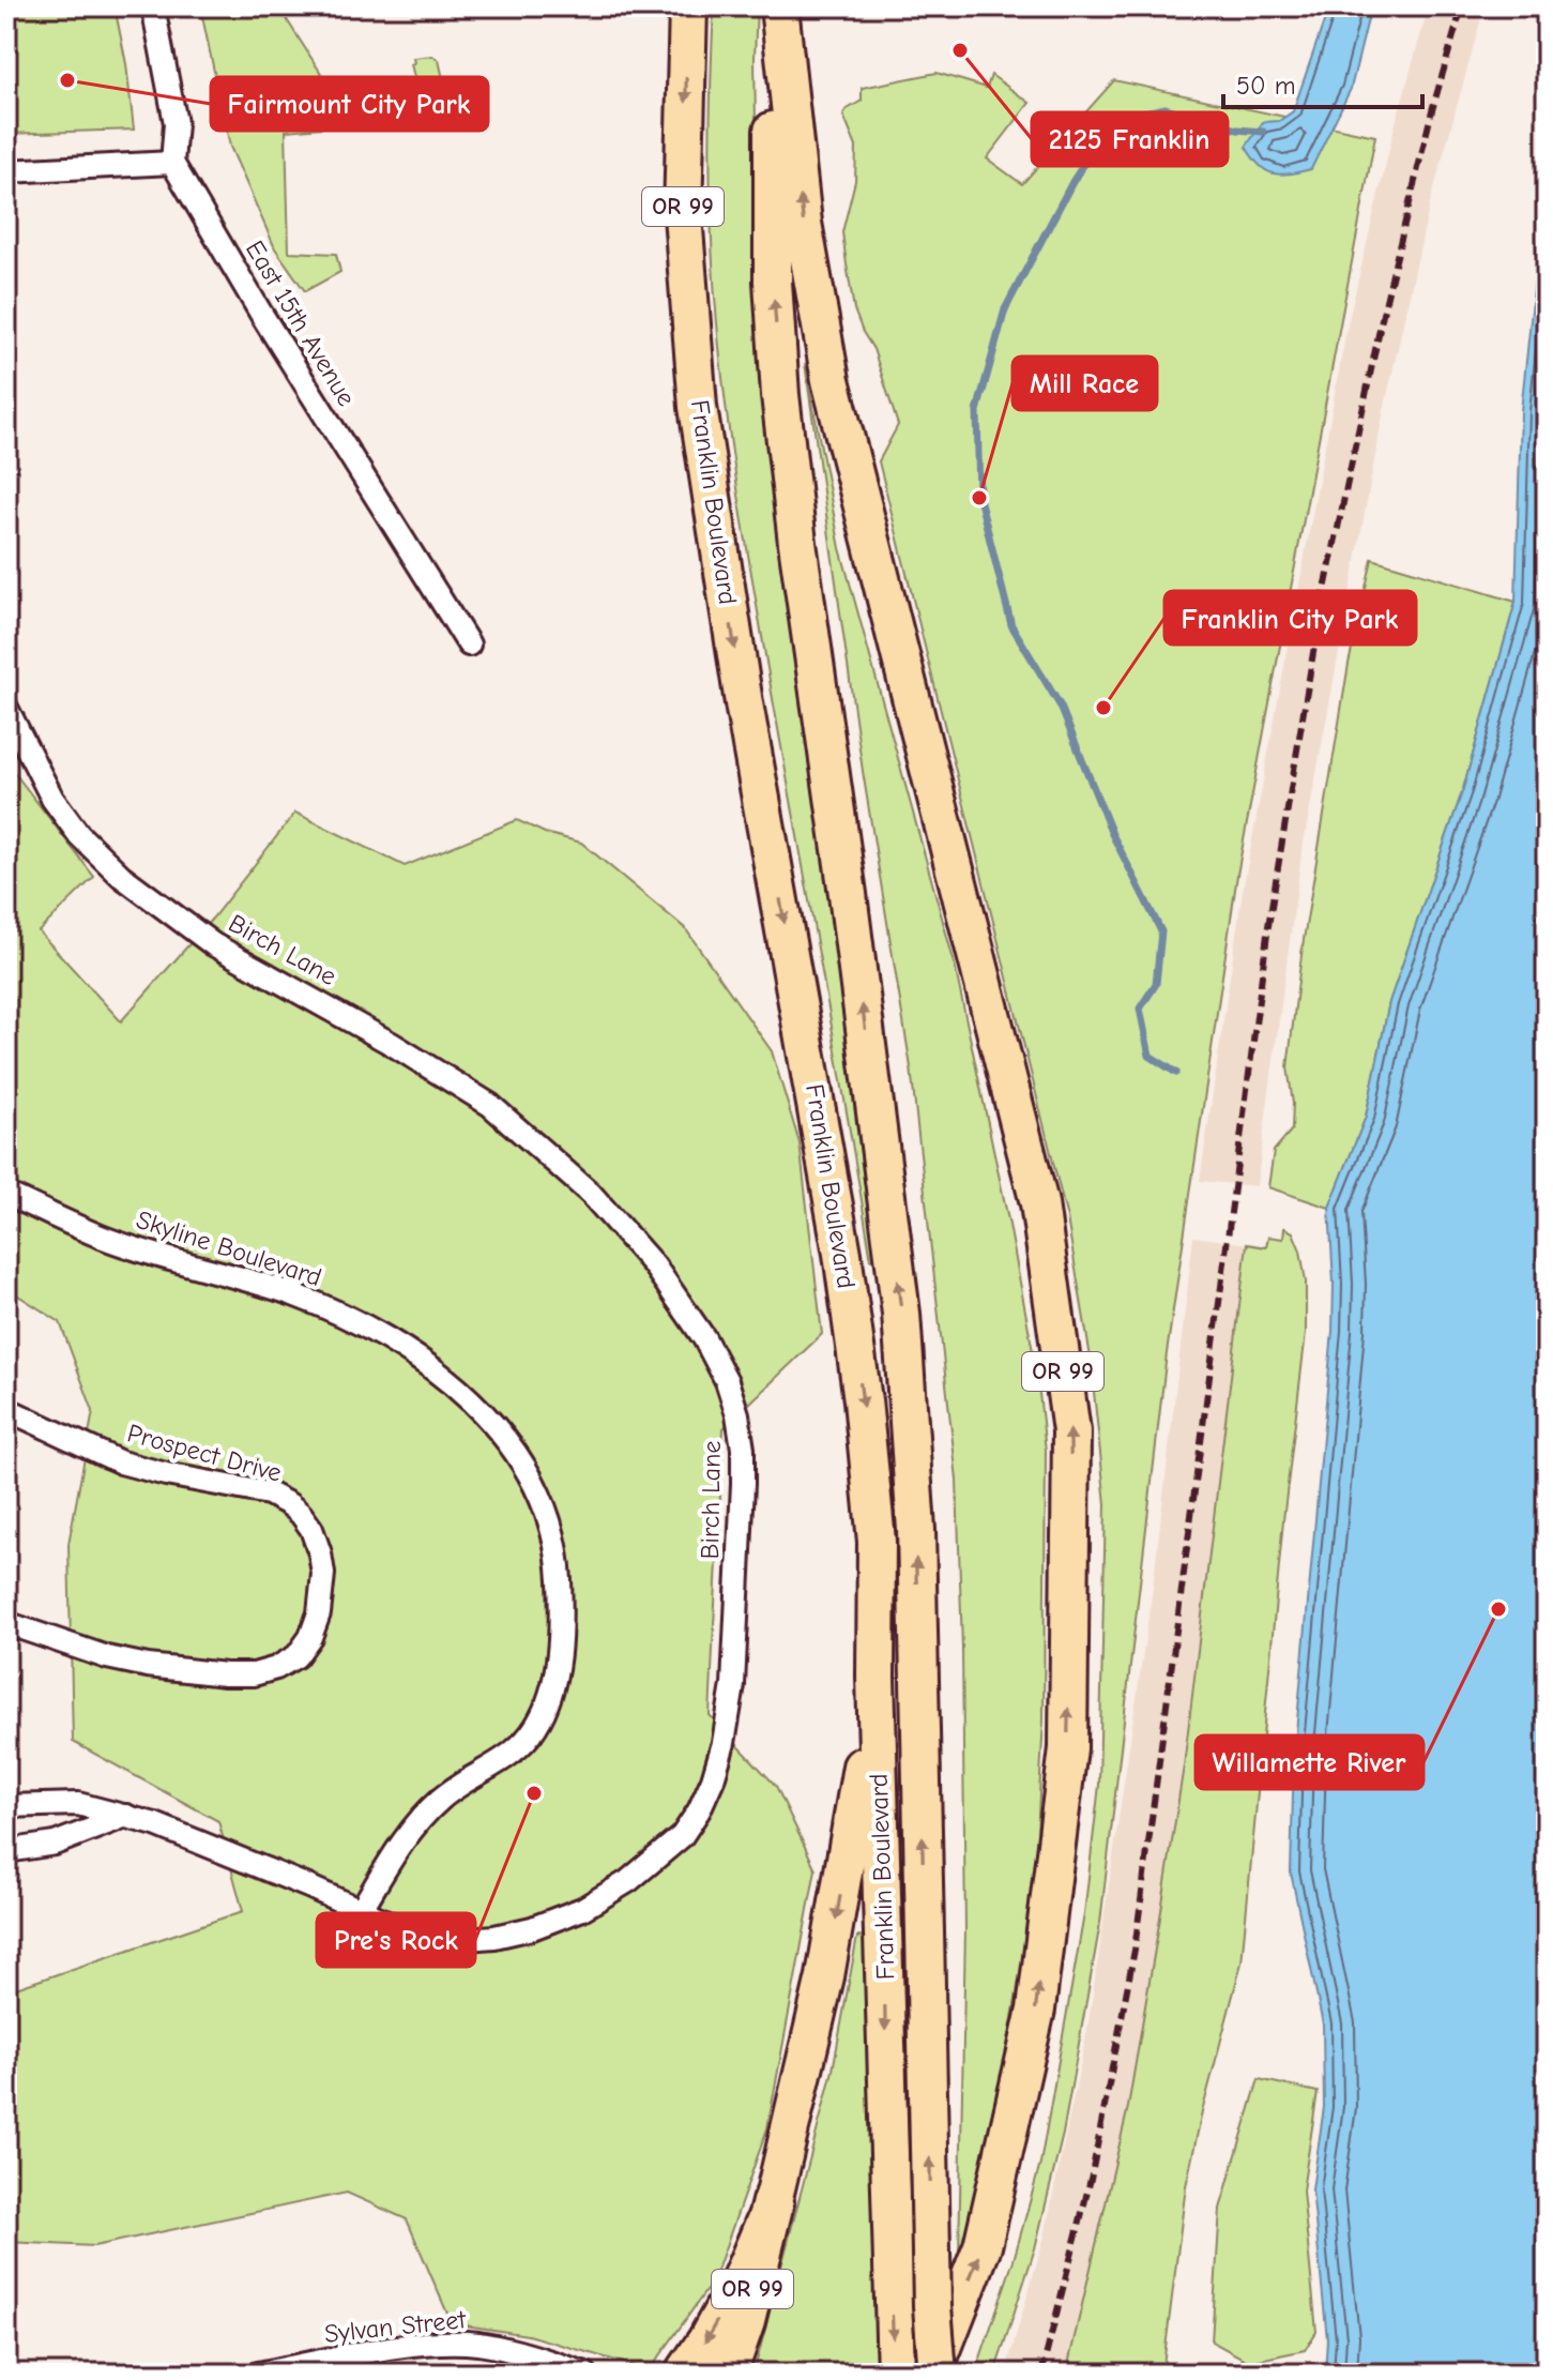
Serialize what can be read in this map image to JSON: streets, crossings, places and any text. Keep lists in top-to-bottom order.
{
  "streets": {
    "highway": ["OR 99"],
    "main road": ["Franklin Boulevard"],
    "street": [
      "East 15th Avenue",
      "Birch Lane",
      "Skyline Boulevard",
      "Prospect Drive",
      "Sylvan Street"
    ]
  },
  "crossings": [
    ["OR 99", "Franklin Boulevard"],
    ["Birch Lane", "Skyline Boulevard"]
  ],
  "places": [
    "2125 Franklin",
    "Fairmount City Park",
    "Mill Race",
    "Franklin City Park",
    "Willamette River",
    "Pre's Rock"
  ],
  "scale_bar": "50 m"
}
